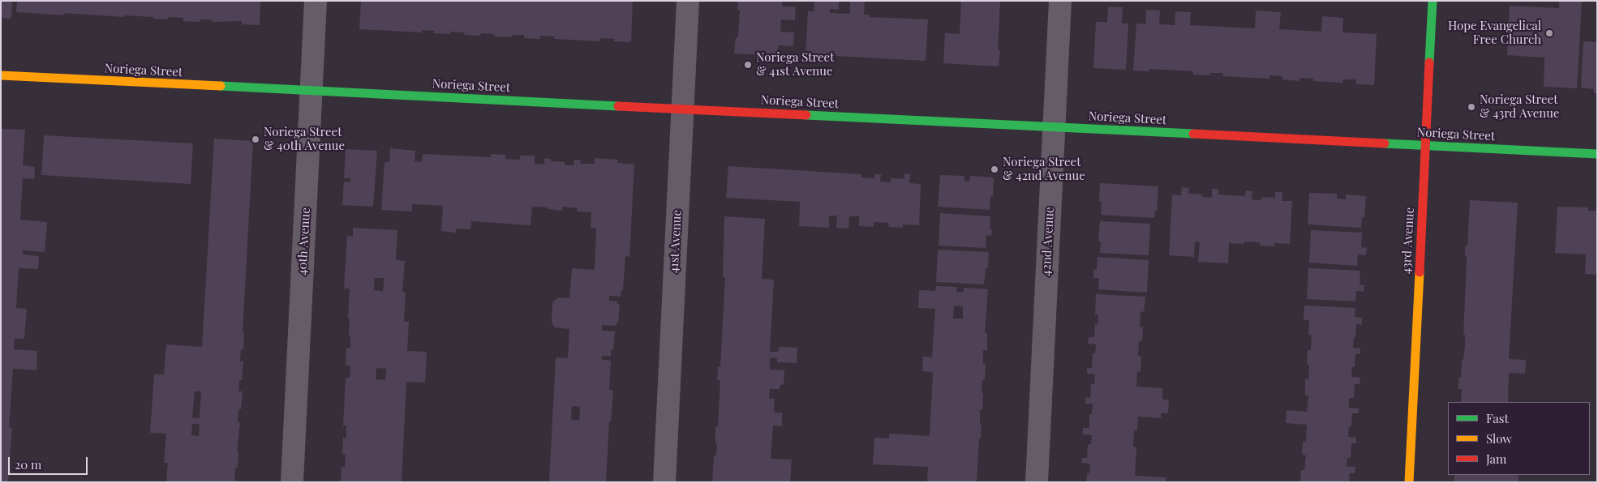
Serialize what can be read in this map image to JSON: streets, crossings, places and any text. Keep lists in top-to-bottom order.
{
  "streets": {
    "street": [
      "Noriega Street",
      "43rd Avenue",
      "40th Avenue",
      "41st Avenue",
      "42nd Avenue"
    ]
  },
  "crossings": [
    ["Noriega Street", "43rd Avenue"],
    ["Noriega Street", "40th Avenue"],
    ["Noriega Street", "41st Avenue"],
    ["Noriega Street", "42nd Avenue"]
  ],
  "places": [
    "Hope Evangelical Free Church",
    "Noriega Street & 41st Avenue",
    "Noriega Street & 43rd Avenue",
    "Noriega Street & 40th Avenue",
    "Noriega Street & 42nd Avenue"
  ],
  "legend": ["Fast", "Slow", "Jam"],
  "scale_bar": "20 m"
}
